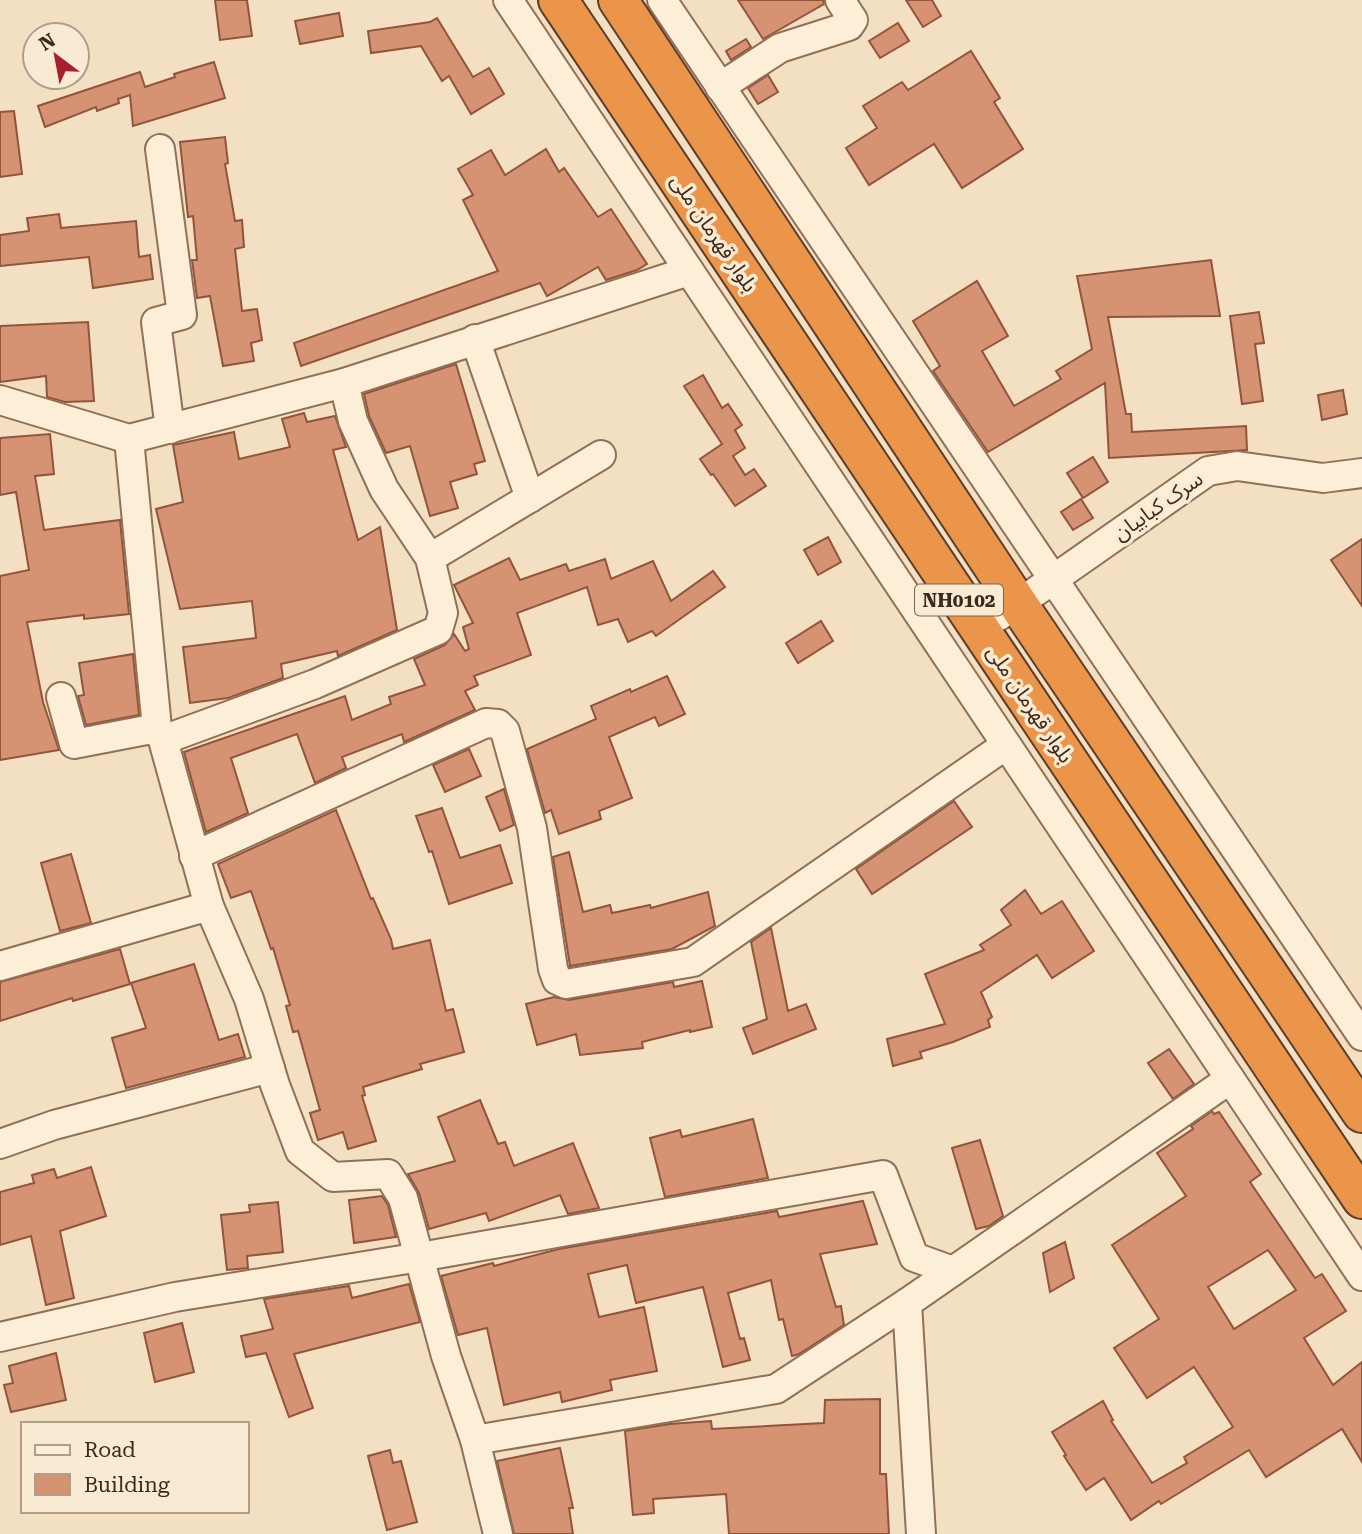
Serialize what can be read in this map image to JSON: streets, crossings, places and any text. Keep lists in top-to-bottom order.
{
  "streets": {
    "highway": ["بلوار قهرمان ملی", "NH0102"],
    "street": ["سرک کبابیان"]
  },
  "crossings": [
    ["بلوار قهرمان ملی", "سرک کبابیان"],
    ["سرک کبابیان", "NH0102"]
  ],
  "legend": ["Road", "Building"],
  "north": "top left"
}
